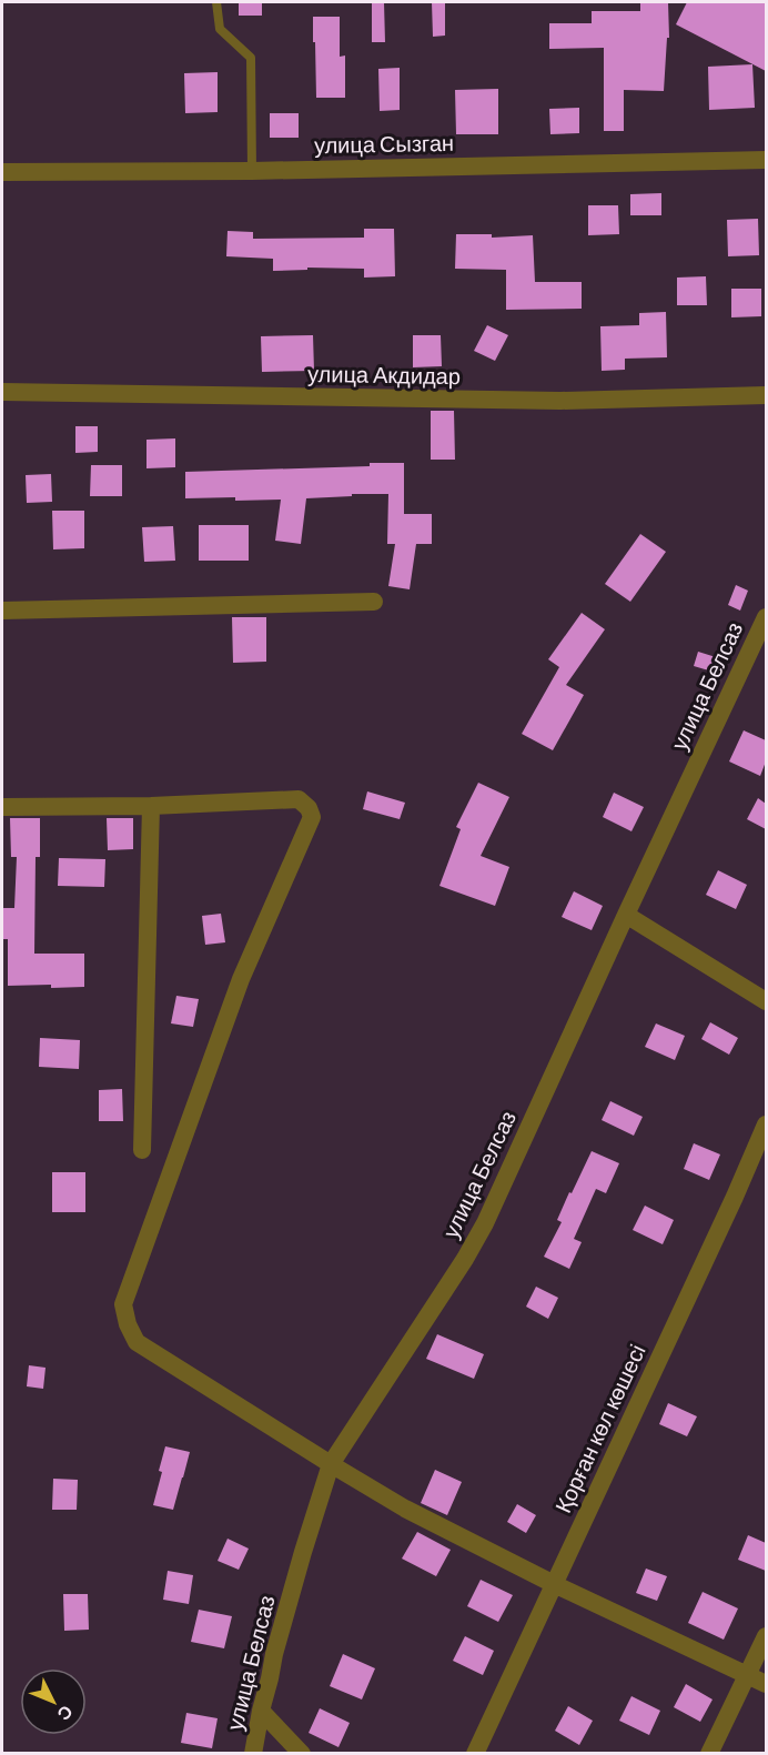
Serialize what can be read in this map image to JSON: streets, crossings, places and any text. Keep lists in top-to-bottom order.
{
  "streets": {
    "street": [
      "улица Сызган",
      "улица Акдидар",
      "улица Белсаз",
      "Қорған көл көшесі"
    ]
  },
  "north": "bottom right"
}
